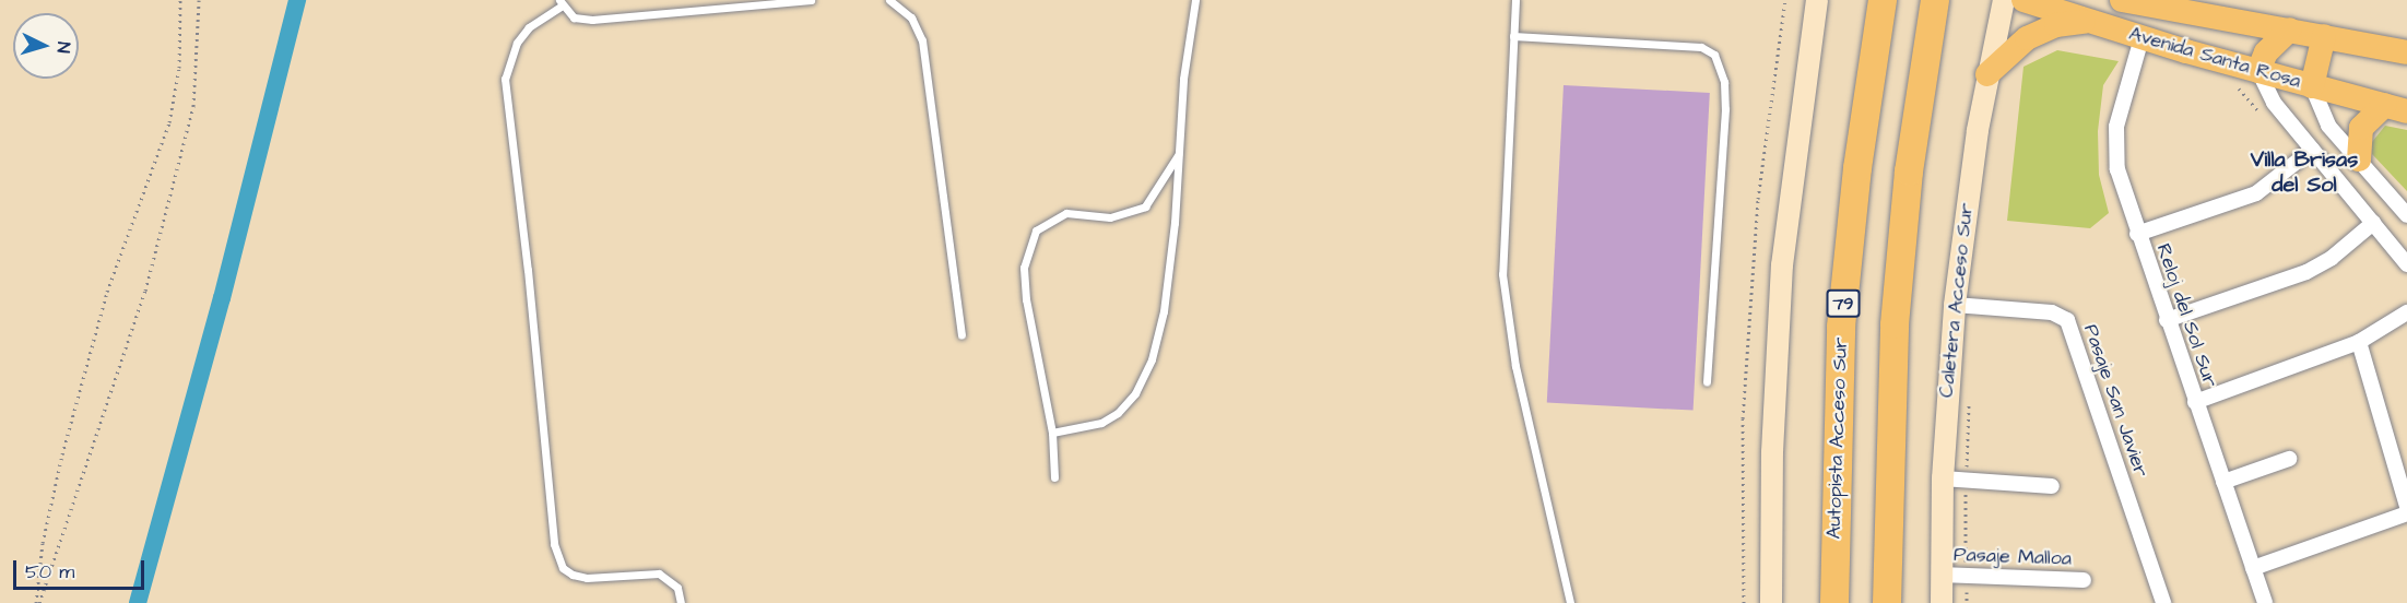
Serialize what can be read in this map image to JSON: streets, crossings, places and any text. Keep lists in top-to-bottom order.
{
  "streets": {
    "highway": ["79", "Autopista Acceso Sur"],
    "main road": ["Avenida Santa Rosa", "Caletera Acceso Sur"],
    "street": ["Reloj del Sol Sur", "Pasaje San Javier", "Pasaje Malloa"]
  },
  "crossings": [
    ["Avenida Santa Rosa", "Reloj del Sol Sur"],
    ["Caletera Acceso Sur", "Pasaje San Javier"],
    ["Caletera Acceso Sur", "Pasaje Malloa"]
  ],
  "districts": ["Villa Brisas del Sol"],
  "scale_bar": "50 m",
  "north": "right"
}
